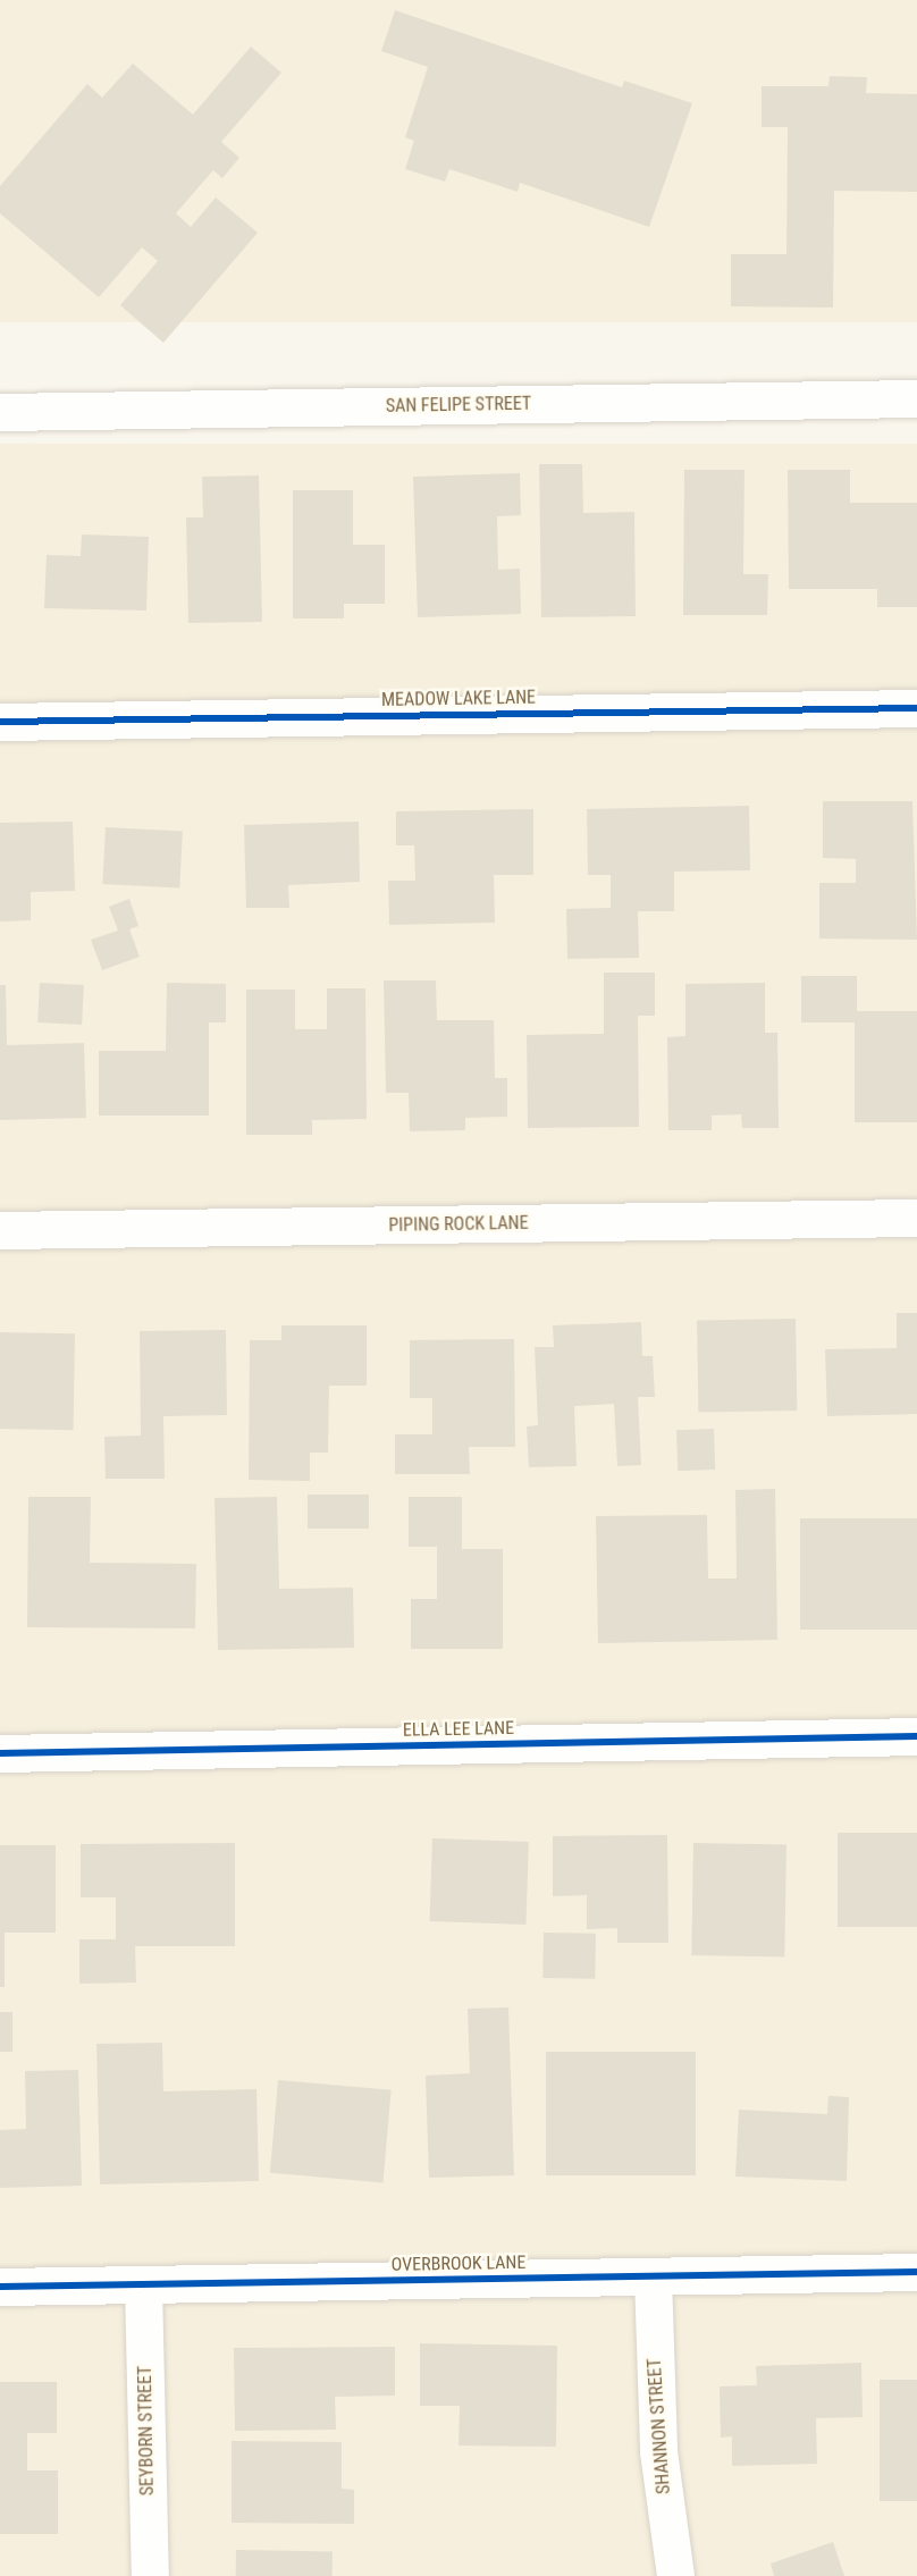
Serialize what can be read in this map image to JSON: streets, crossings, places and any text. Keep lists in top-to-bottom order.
{
  "streets": {
    "street": [
      "SAN FELIPE STREET",
      "MEADOW LAKE LANE",
      "PIPING ROCK LANE",
      "ELLA LEE LANE",
      "OVERBROOK LANE",
      "SHANNON STREET",
      "SEYBORN STREET"
    ]
  },
  "crossings": [
    ["OVERBROOK LANE", "SHANNON STREET"],
    ["OVERBROOK LANE", "SEYBORN STREET"]
  ]
}
